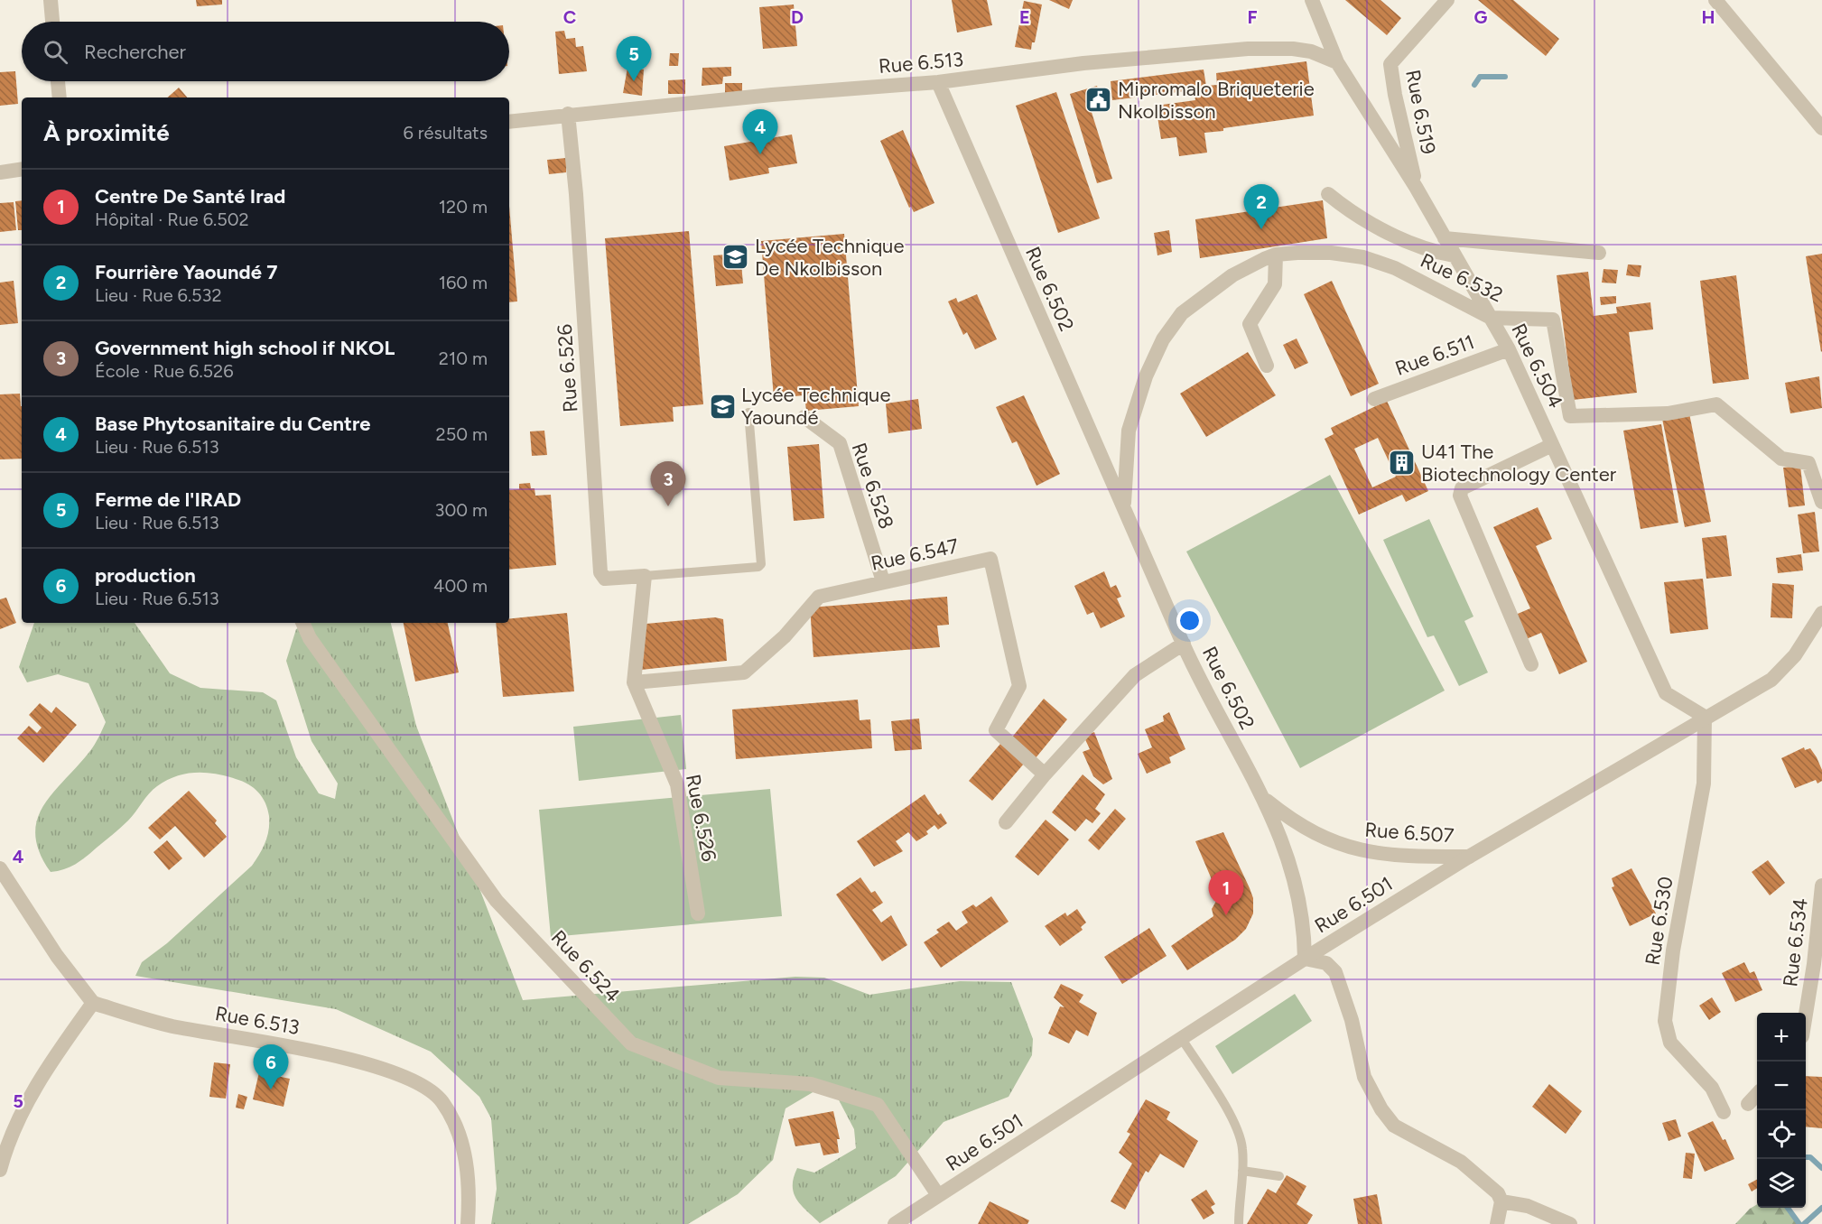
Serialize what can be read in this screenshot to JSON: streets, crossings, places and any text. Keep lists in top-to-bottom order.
{
  "streets": {
    "street": [
      "Rue 6.513",
      "Rue 6.519",
      "Rue 6.532",
      "Rue 6.502",
      "Rue 6.511",
      "Rue 6.504",
      "Rue 6.526",
      "Rue 6.528",
      "Rue 6.547",
      "Rue 6.507",
      "Rue 6.501",
      "Rue 6.530",
      "Rue 6.534",
      "Rue 6.524"
    ]
  },
  "crossings": [
    ["Rue 6.513", "Rue 6.502"],
    ["Rue 6.513", "Rue 6.504"],
    ["Rue 6.513", "Rue 6.526"],
    ["Rue 6.519", "Rue 6.504"],
    ["Rue 6.532", "Rue 6.502"],
    ["Rue 6.532", "Rue 6.504"],
    ["Rue 6.502", "Rue 6.507"],
    ["Rue 6.502", "Rue 6.501"],
    ["Rue 6.511", "Rue 6.504"],
    ["Rue 6.504", "Rue 6.501"],
    ["Rue 6.504", "Rue 6.530"],
    ["Rue 6.526", "Rue 6.547"],
    ["Rue 6.528", "Rue 6.547"],
    ["Rue 6.507", "Rue 6.501"],
    ["Rue 6.501", "Rue 6.530"],
    ["Rue 6.501", "Rue 6.524"]
  ],
  "places": {
    "public building": ["Mipromalo Briqueterie Nkolbisson"],
    "school or university": ["Lycée Technique De Nkolbisson", "Lycée Technique Yaoundé"],
    "building": ["U41 The Biotechnology Center"]
  },
  "page": {
    "search": "Rechercher",
    "pins": [
      "5",
      "4",
      "2",
      "3",
      "1",
      "6"
    ],
    "heading": ["À proximité", "6 résultats"],
    "list": [
      {
        "mark": "1",
        "name": "Centre De Santé Irad",
        "note": "Hôpital · Rue 6.502",
        "value": "120 m"
      },
      {
        "mark": "2",
        "name": "Fourrière Yaoundé 7",
        "note": "Lieu · Rue 6.532",
        "value": "160 m"
      },
      {
        "mark": "3",
        "name": "Government high school if NKOL",
        "note": "École · Rue 6.526",
        "value": "210 m"
      },
      {
        "mark": "4",
        "name": "Base Phytosanitaire du Centre",
        "note": "Lieu · Rue 6.513",
        "value": "250 m"
      },
      {
        "mark": "5",
        "name": "Ferme de l'IRAD",
        "note": "Lieu · Rue 6.513",
        "value": "300 m"
      },
      {
        "mark": "6",
        "name": "production",
        "note": "Lieu · Rue 6.513",
        "value": "400 m"
      }
    ],
    "map_buttons": ["+", "−"]
  },
  "grid": {
    "columns": [
      "C",
      "D",
      "E",
      "F",
      "G",
      "H"
    ],
    "rows": ["4", "5"]
  }
}
